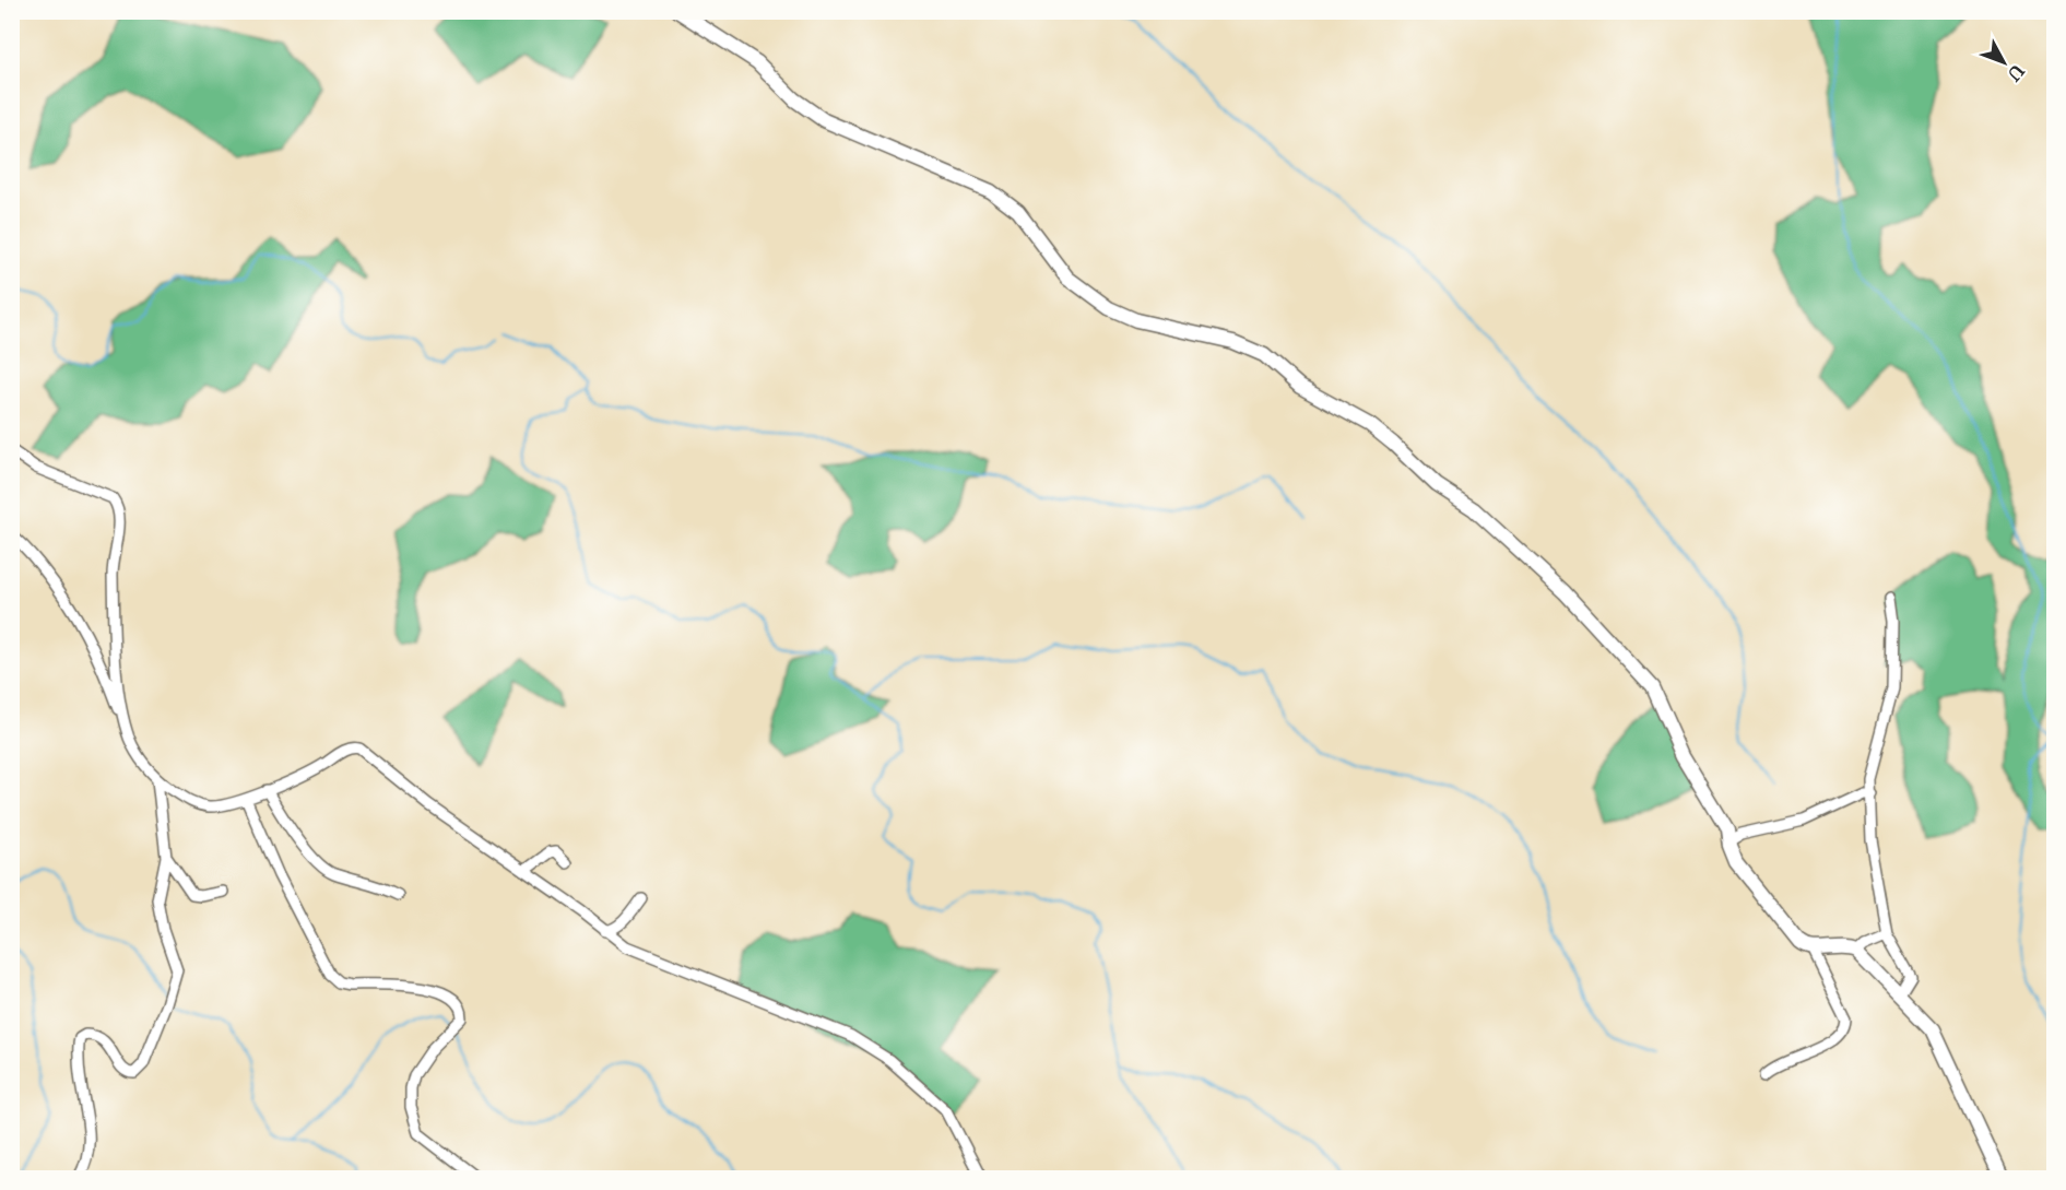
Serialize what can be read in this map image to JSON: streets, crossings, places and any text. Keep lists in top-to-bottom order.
{
  "north": "bottom right"
}
